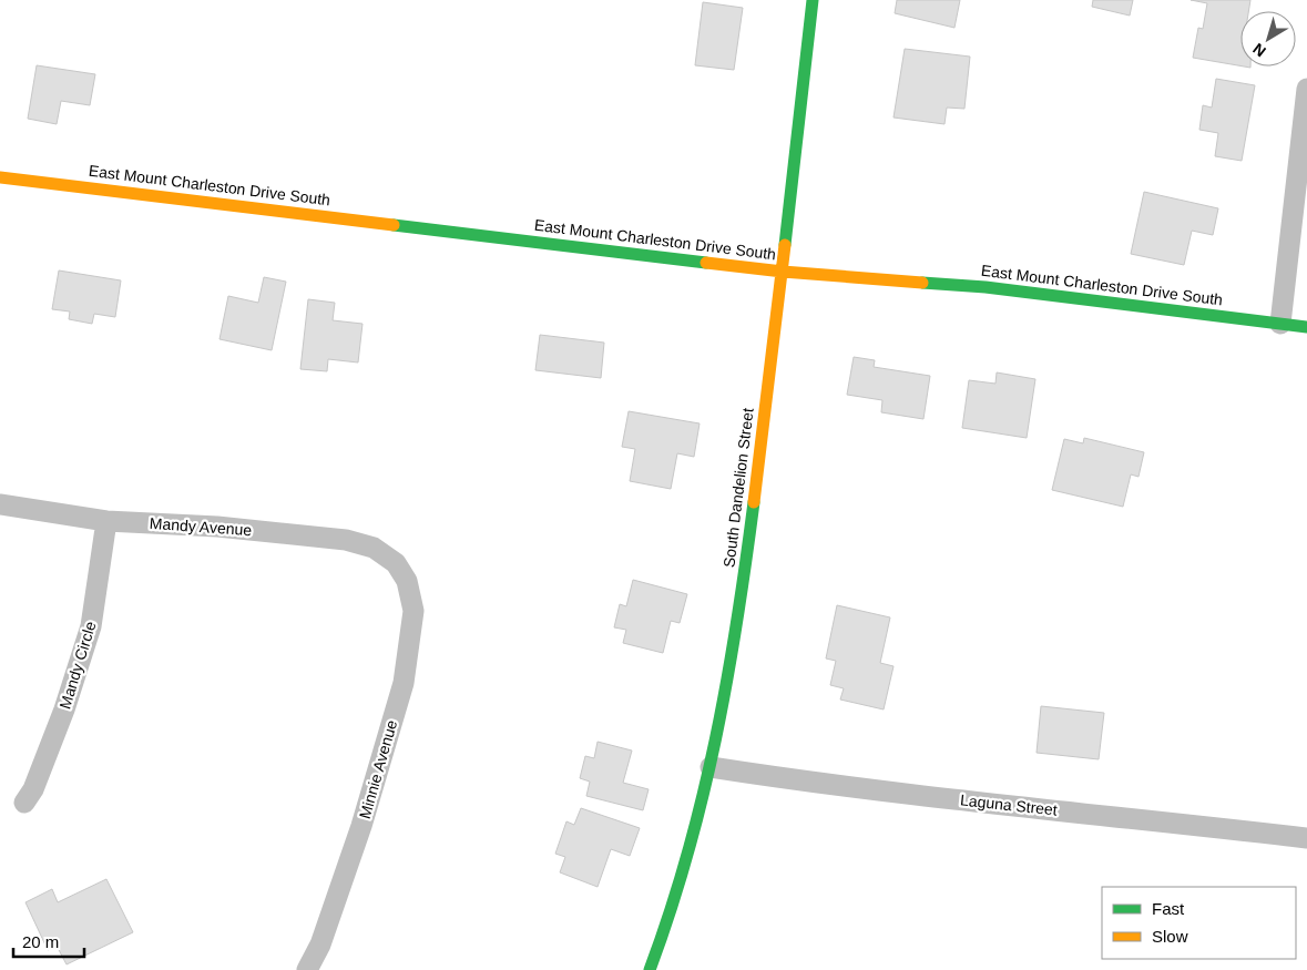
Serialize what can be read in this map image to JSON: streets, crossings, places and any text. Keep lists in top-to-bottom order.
{
  "streets": {
    "street": [
      "East Mount Charleston Drive South",
      "South Dandelion Street",
      "Mandy Avenue",
      "Mandy Circle",
      "Minnie Avenue",
      "Laguna Street"
    ]
  },
  "crossings": [
    ["East Mount Charleston Drive South", "South Dandelion Street"],
    ["South Dandelion Street", "Laguna Street"],
    ["Mandy Avenue", "Mandy Circle"],
    ["Mandy Avenue", "Minnie Avenue"]
  ],
  "legend": ["Fast", "Slow"],
  "scale_bar": "20 m",
  "north": "bottom left"
}
